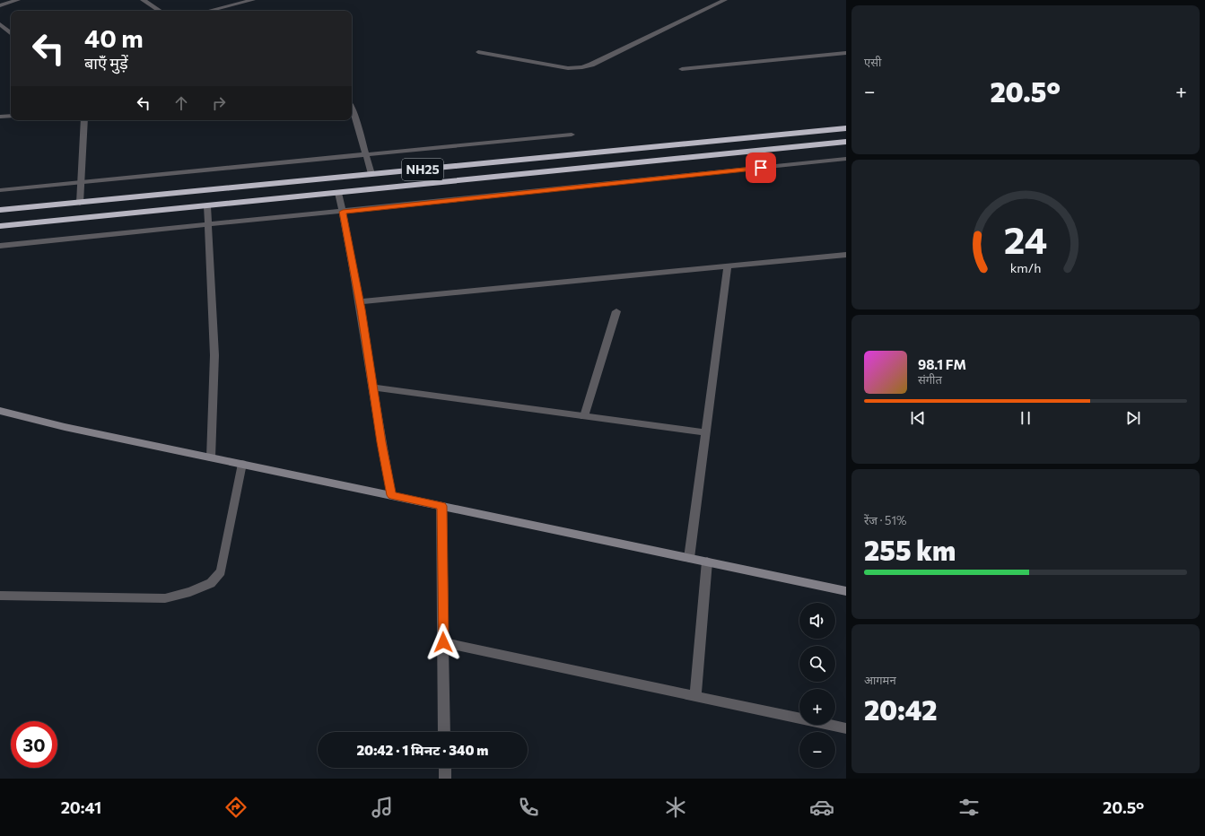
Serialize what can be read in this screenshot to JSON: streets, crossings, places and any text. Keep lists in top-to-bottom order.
{
  "streets": {
    "highway": ["NH25"]
  },
  "page": {
    "tile": [
      "एसी",
      ["रेंज · 51%", "255 km"],
      ["आगमन", "20:42"]
    ],
    "turn": ["40 m", "बाएँ मुड़ें"],
    "heat": ["−", "20.5°", "+"],
    "song": ["98.1 FM", "संगीत"],
    "map_buttons": ["+", "−"],
    "limit": "30",
    "trip": "20:42 · 1 मिनट · 340 m",
    "tabs": ["20:41", "20.5°"],
    "gauge": ["24", "km/h"]
  }
}
